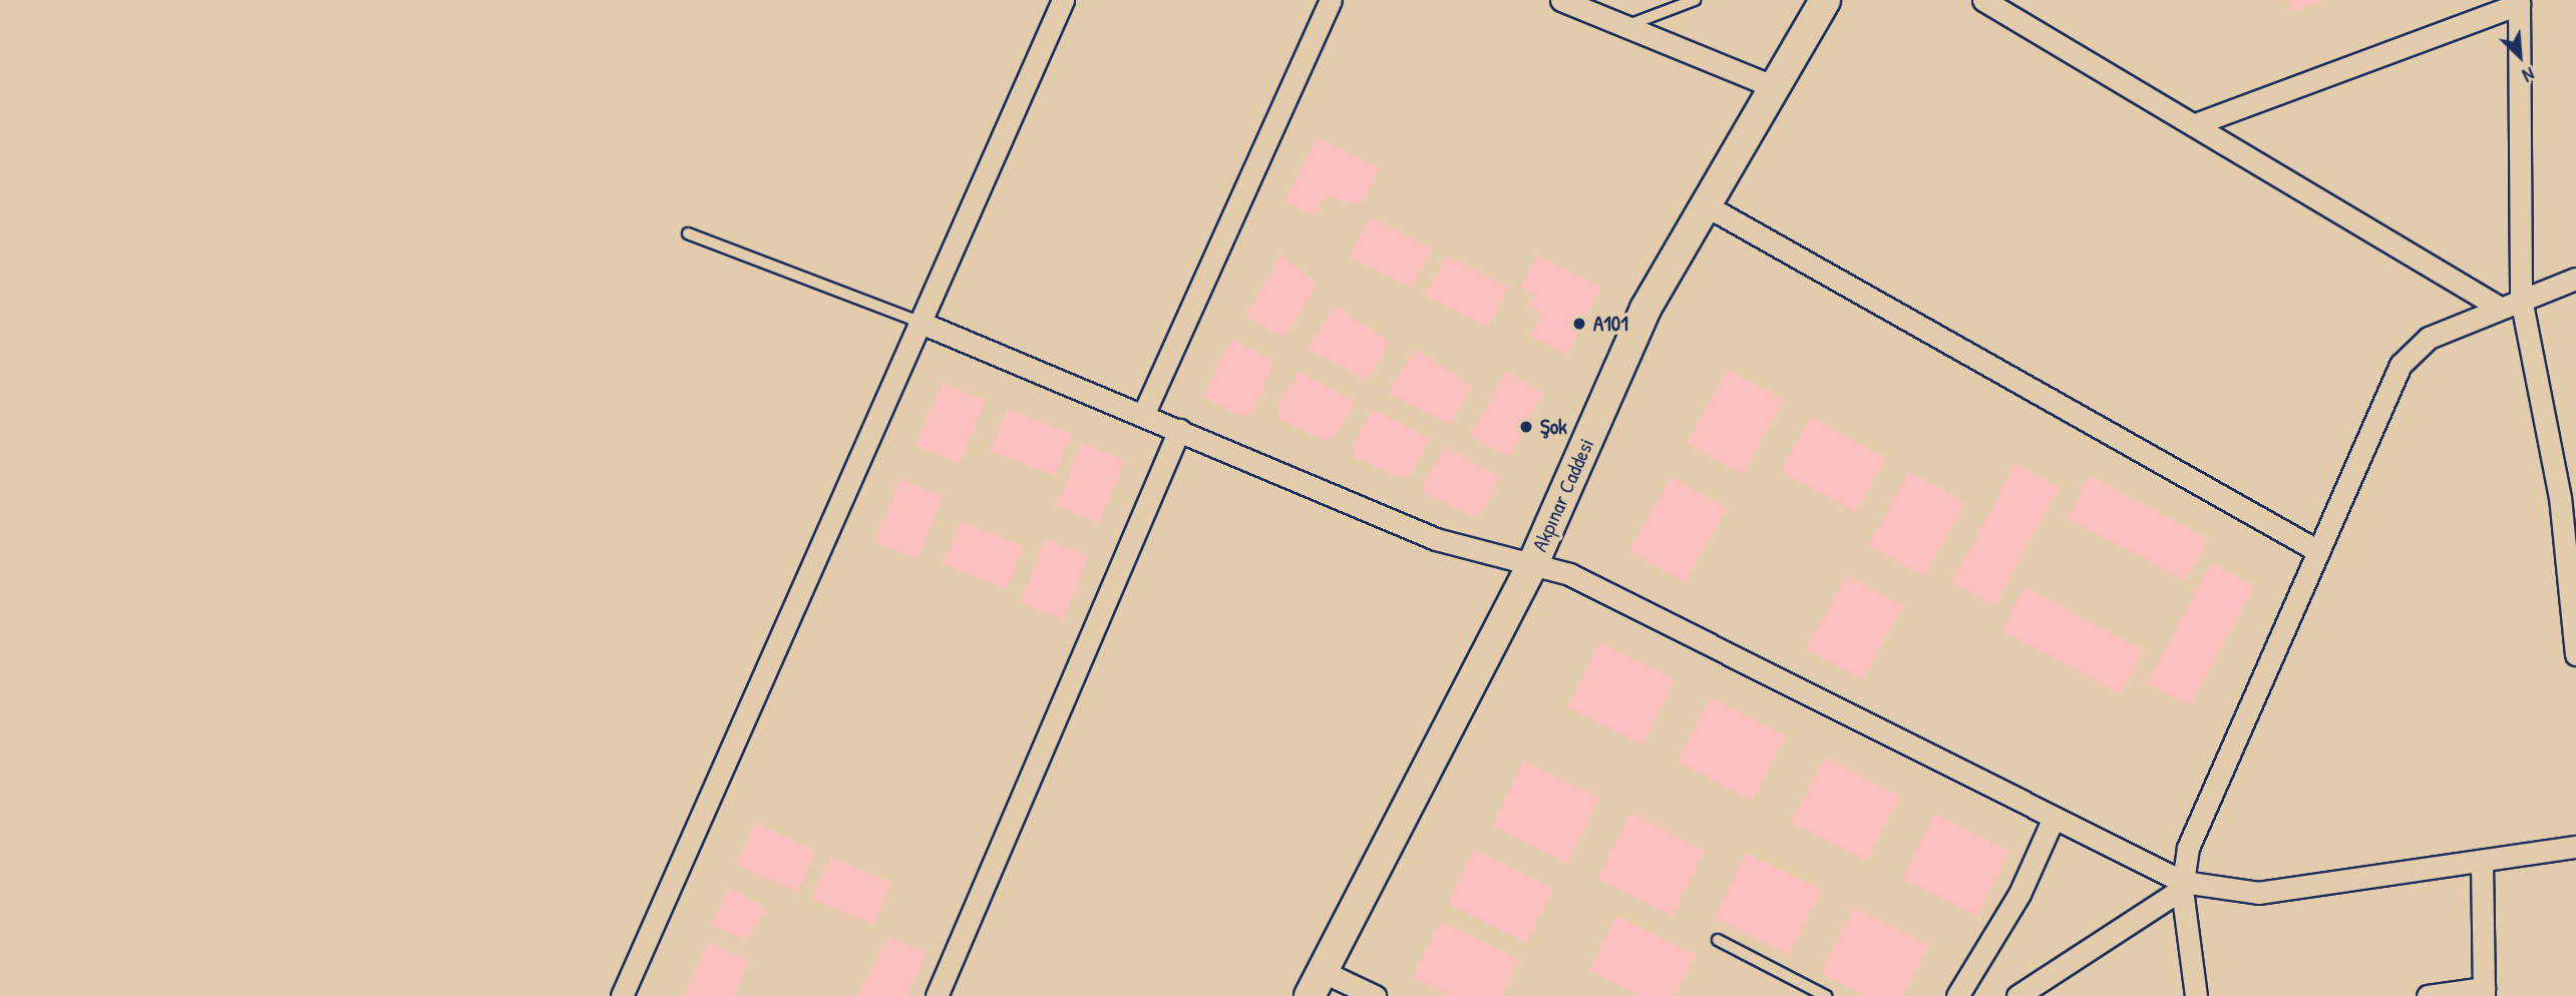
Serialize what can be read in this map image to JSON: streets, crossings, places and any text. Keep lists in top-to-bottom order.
{
  "streets": {
    "street": ["Akpınar Caddesi"]
  },
  "places": ["A101", "Şok"],
  "north": "bottom right"
}
